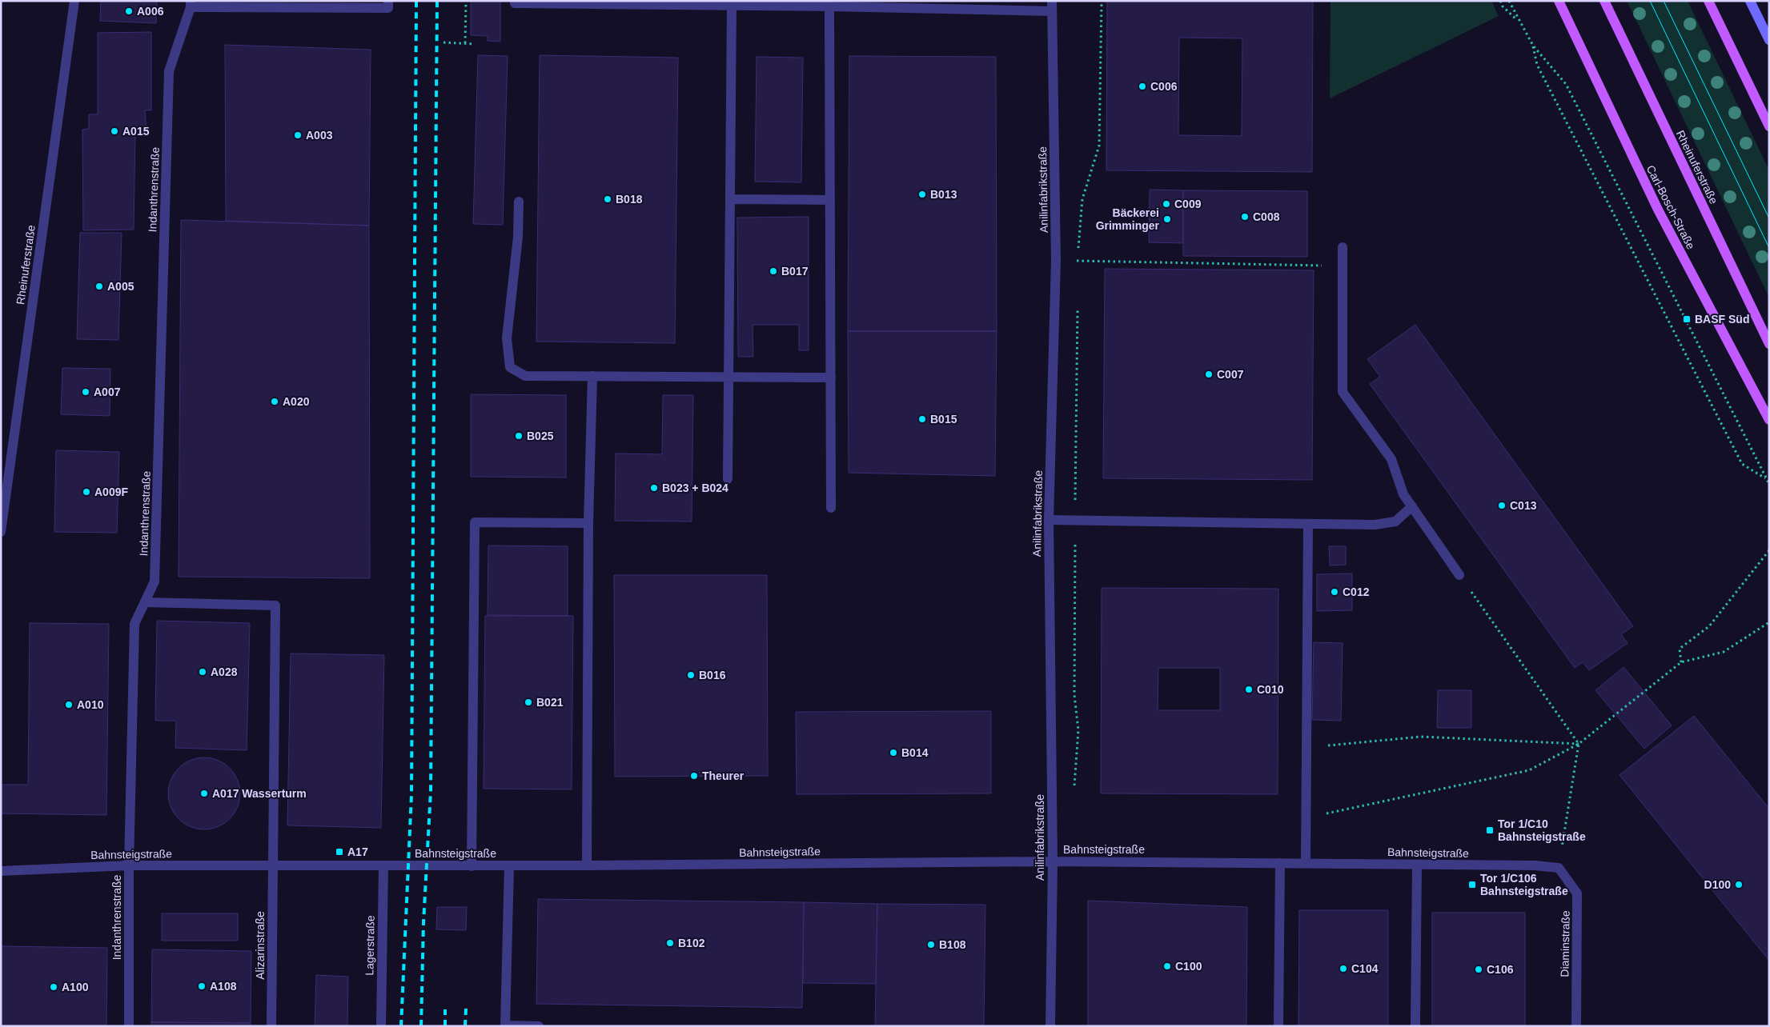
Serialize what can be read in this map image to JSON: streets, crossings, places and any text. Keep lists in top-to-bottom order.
{
  "streets": {
    "main road": ["Rheinuferstraße", "Carl-Bosch-Straße"],
    "street": [
      "Indanthrenstraße",
      "Anilinfabrikstraße",
      "Bahnsteigstraße",
      "Diaminstraße",
      "Alizarinstraße",
      "Lagerstraße"
    ]
  },
  "crossings": [
    ["Indanthrenstraße", "Bahnsteigstraße"],
    ["Indanthrenstraße", "Alizarinstraße"],
    ["Anilinfabrikstraße", "Bahnsteigstraße"],
    ["Bahnsteigstraße", "Diaminstraße"],
    ["Bahnsteigstraße", "Alizarinstraße"],
    ["Bahnsteigstraße", "Lagerstraße"]
  ],
  "places": {
    "other": [
      "A006",
      "C006",
      "A015",
      "A003",
      "B013",
      "B018",
      "C009",
      "C008",
      "Bäckerei Grimminger",
      "B017",
      "A005",
      "C007",
      "A007",
      "A020",
      "B015",
      "B025",
      "B023 + B024",
      "A009F",
      "C013",
      "C012",
      "A028",
      "B016",
      "C010",
      "B021",
      "A010",
      "B014",
      "Theurer",
      "A017 Wasserturm",
      "D100",
      "B102",
      "B108",
      "C100",
      "C104",
      "C106",
      "A108",
      "A100"
    ],
    "transit": [
      "BASF Süd",
      "Tor 1/C10 Bahnsteigstraße",
      "A17",
      "Tor 1/C106 Bahnsteigstraße"
    ]
  }
}
